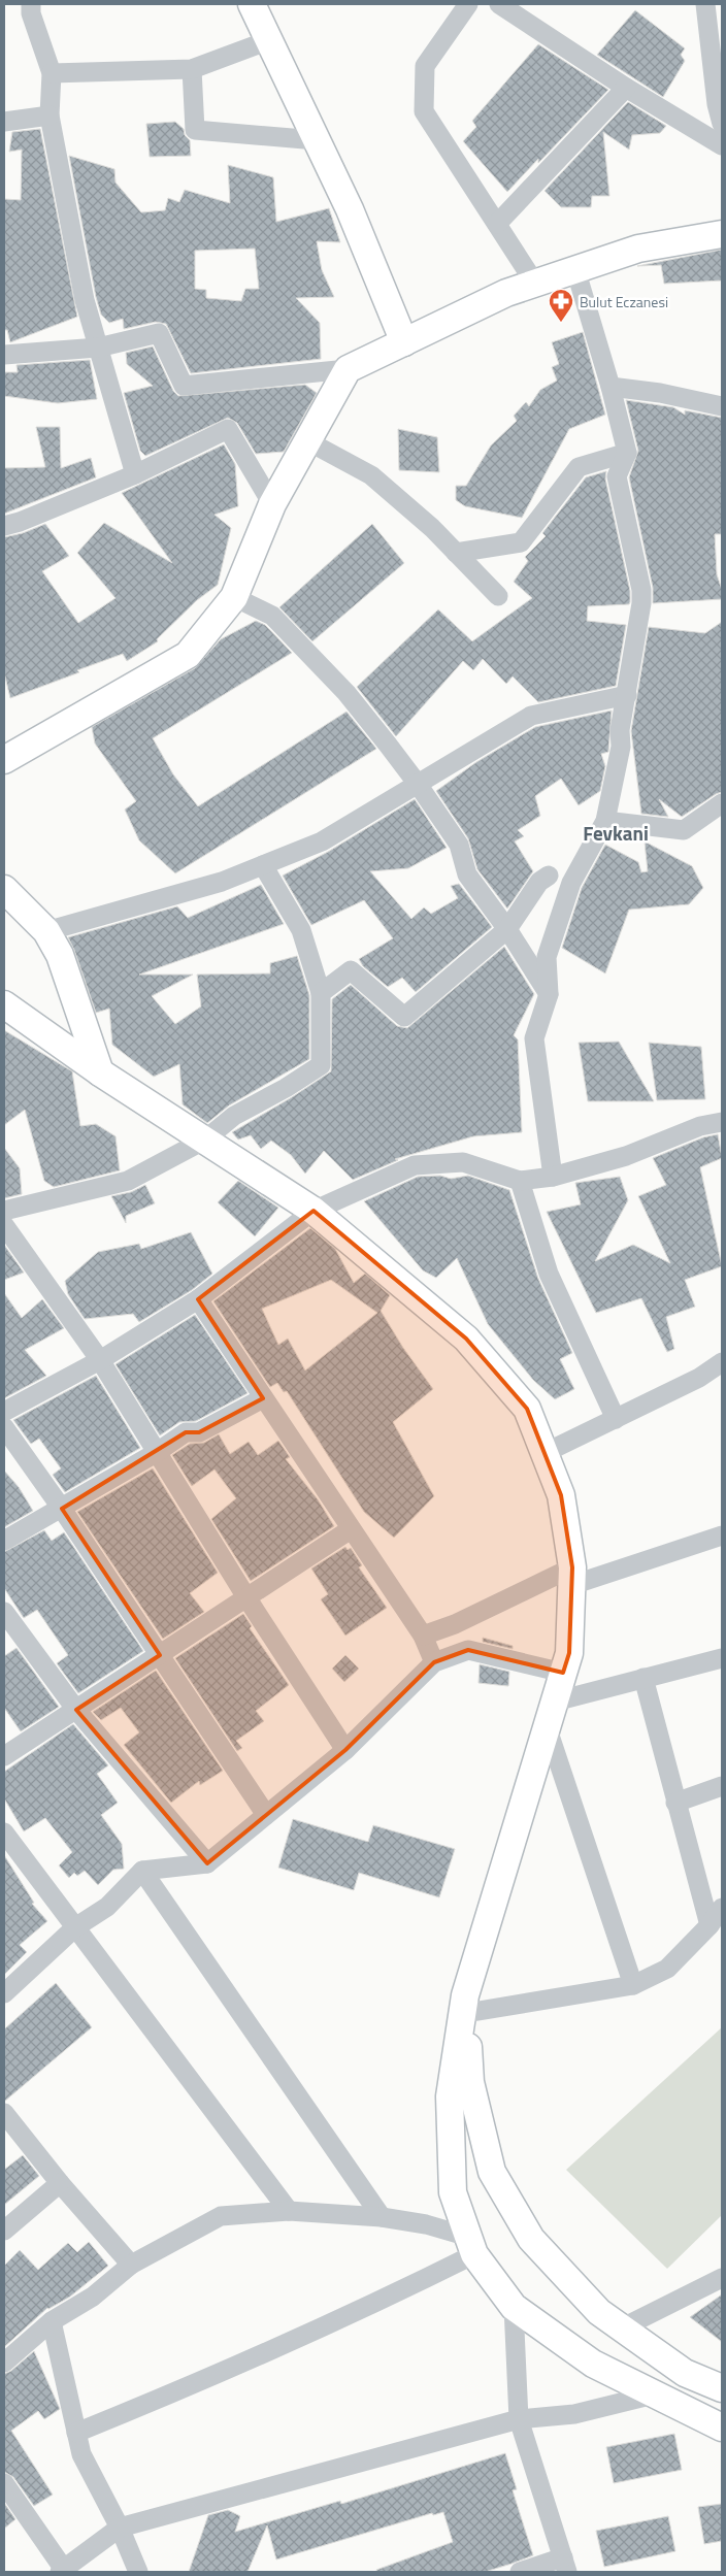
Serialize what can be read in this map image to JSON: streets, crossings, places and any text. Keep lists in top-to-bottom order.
{
  "districts": ["Fevkani"],
  "places": {
    "pharmacy": ["Bulut Eczanesi"]
  }
}
